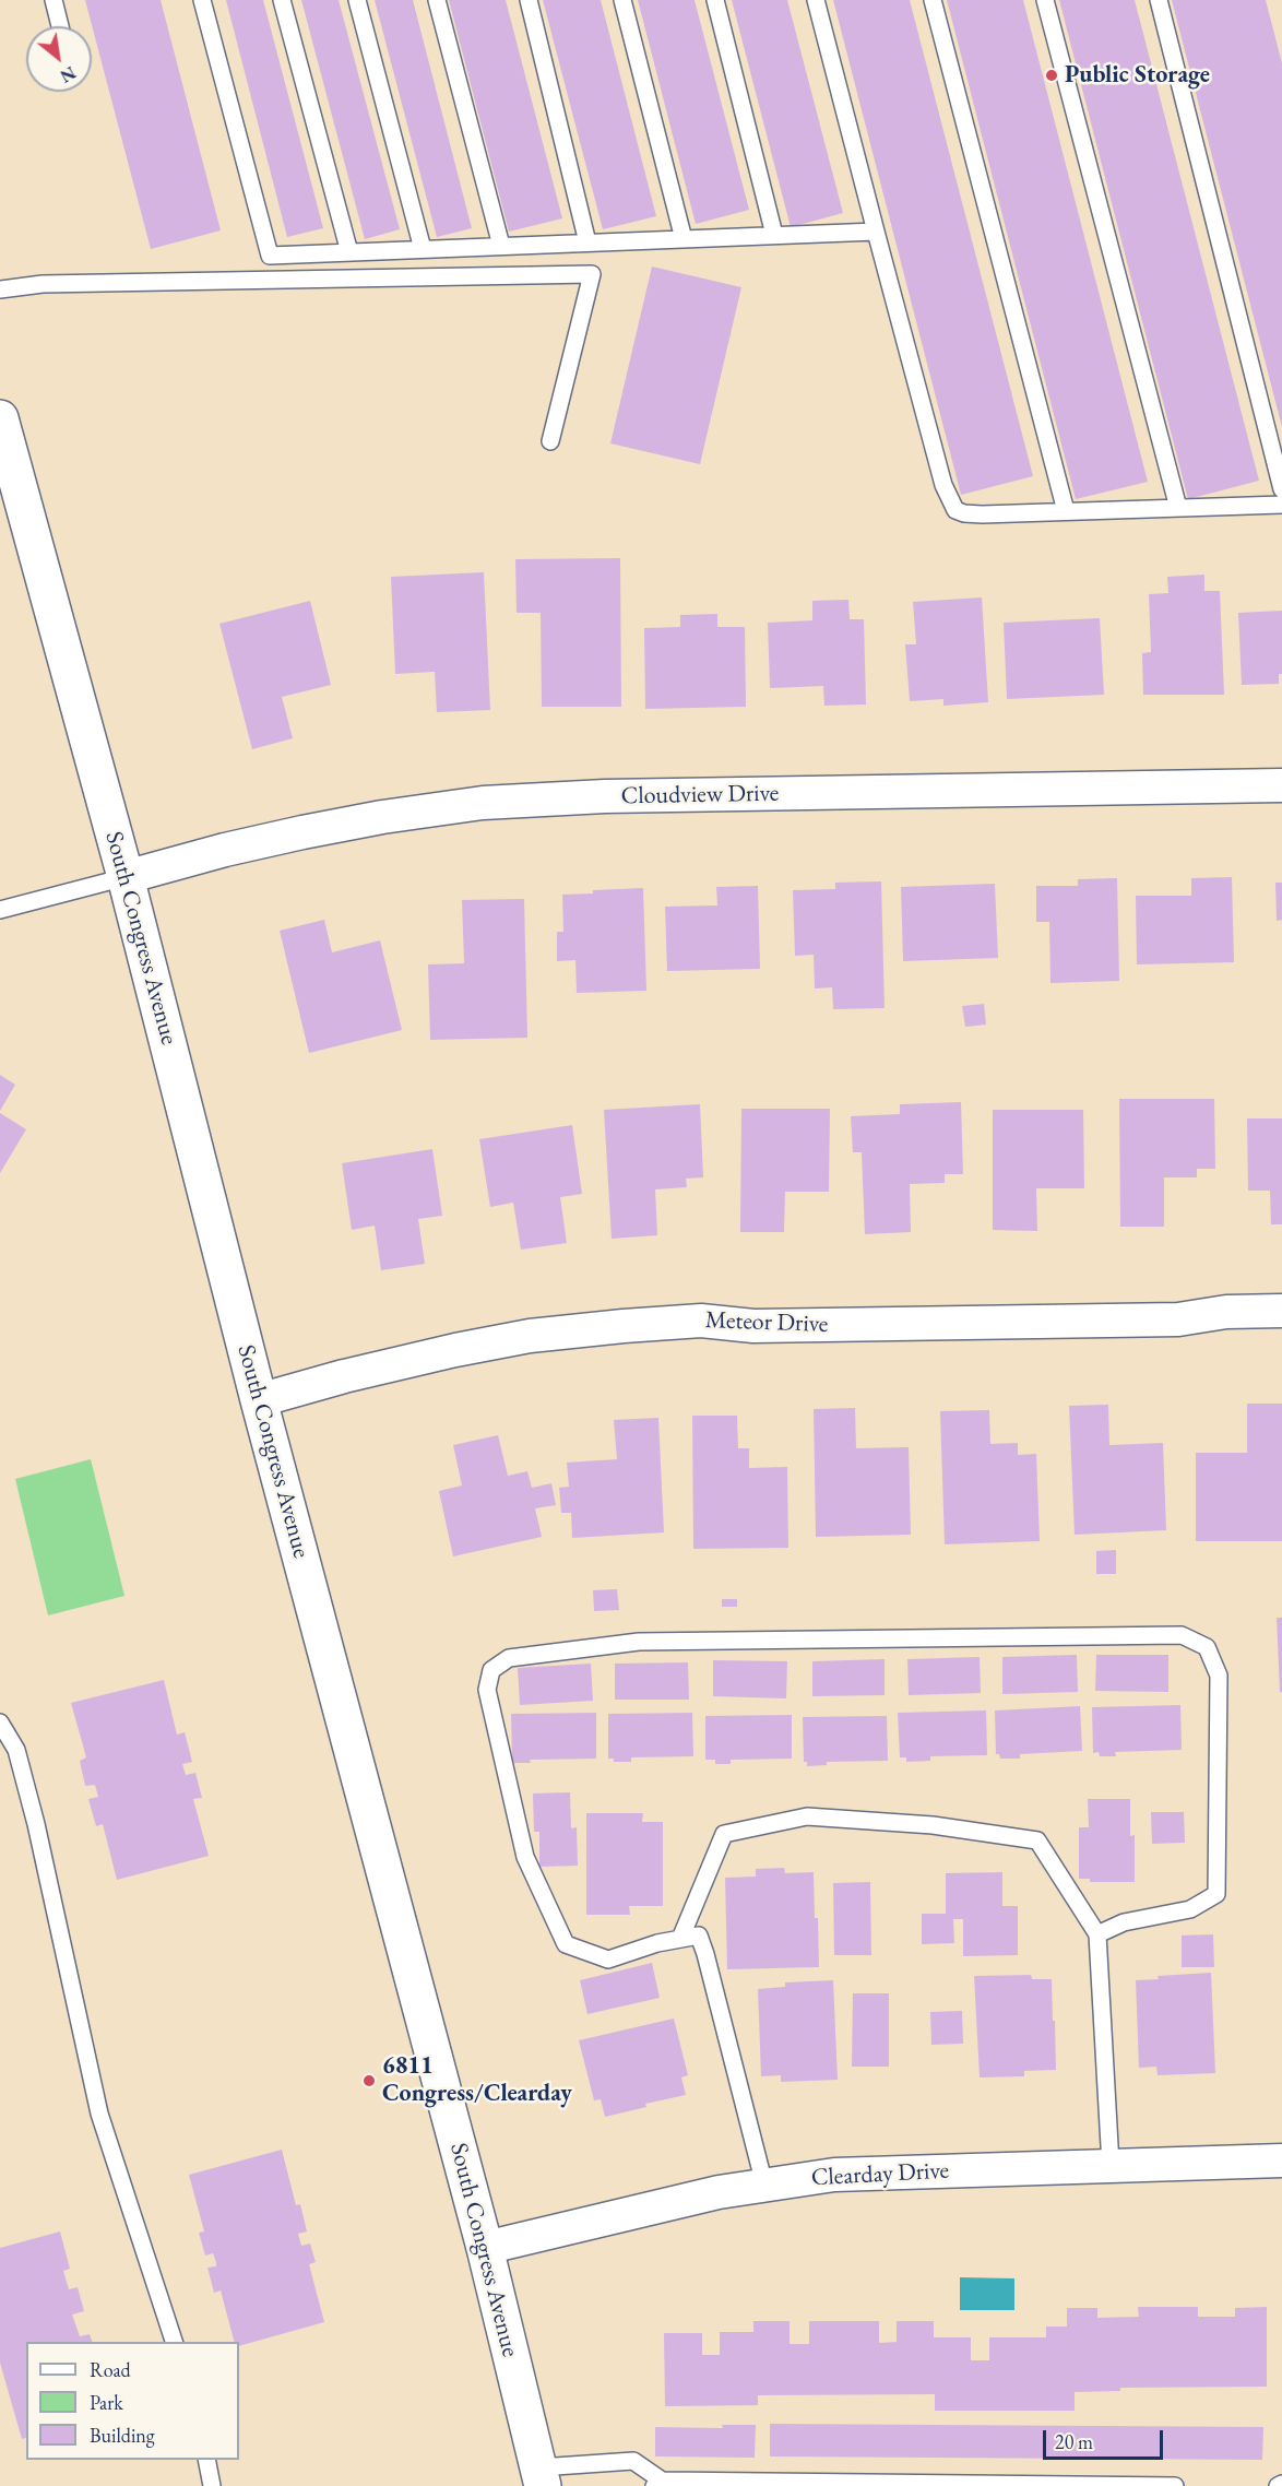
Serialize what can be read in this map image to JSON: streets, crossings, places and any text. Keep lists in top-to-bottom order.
{
  "streets": {
    "main road": ["South Congress Avenue"],
    "street": ["Cloudview Drive", "Meteor Drive", "Clearday Drive"]
  },
  "crossings": [
    ["Cloudview Drive", "South Congress Avenue"],
    ["South Congress Avenue", "Meteor Drive"],
    ["South Congress Avenue", "Clearday Drive"]
  ],
  "places": ["Public Storage", "6811 Congress/Clearday"],
  "legend": ["Road", "Park", "Building"],
  "scale_bar": "20 m",
  "north": "bottom right"
}
